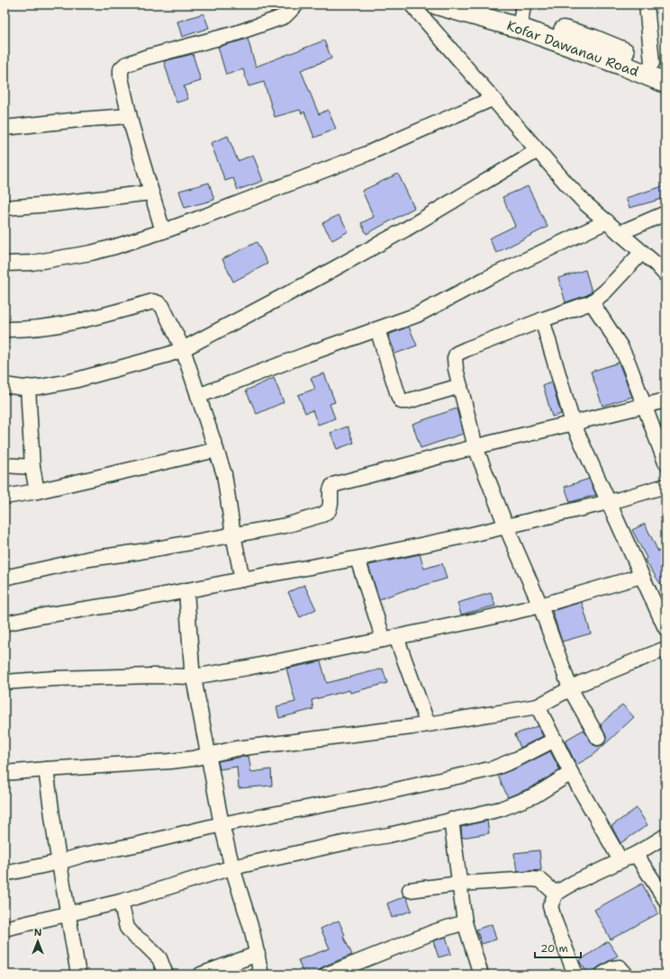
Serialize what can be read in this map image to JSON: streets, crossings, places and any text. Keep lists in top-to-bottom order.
{
  "streets": {
    "street": ["Kofar Dawanau Road"]
  },
  "scale_bar": "20 m",
  "north": "top"
}
